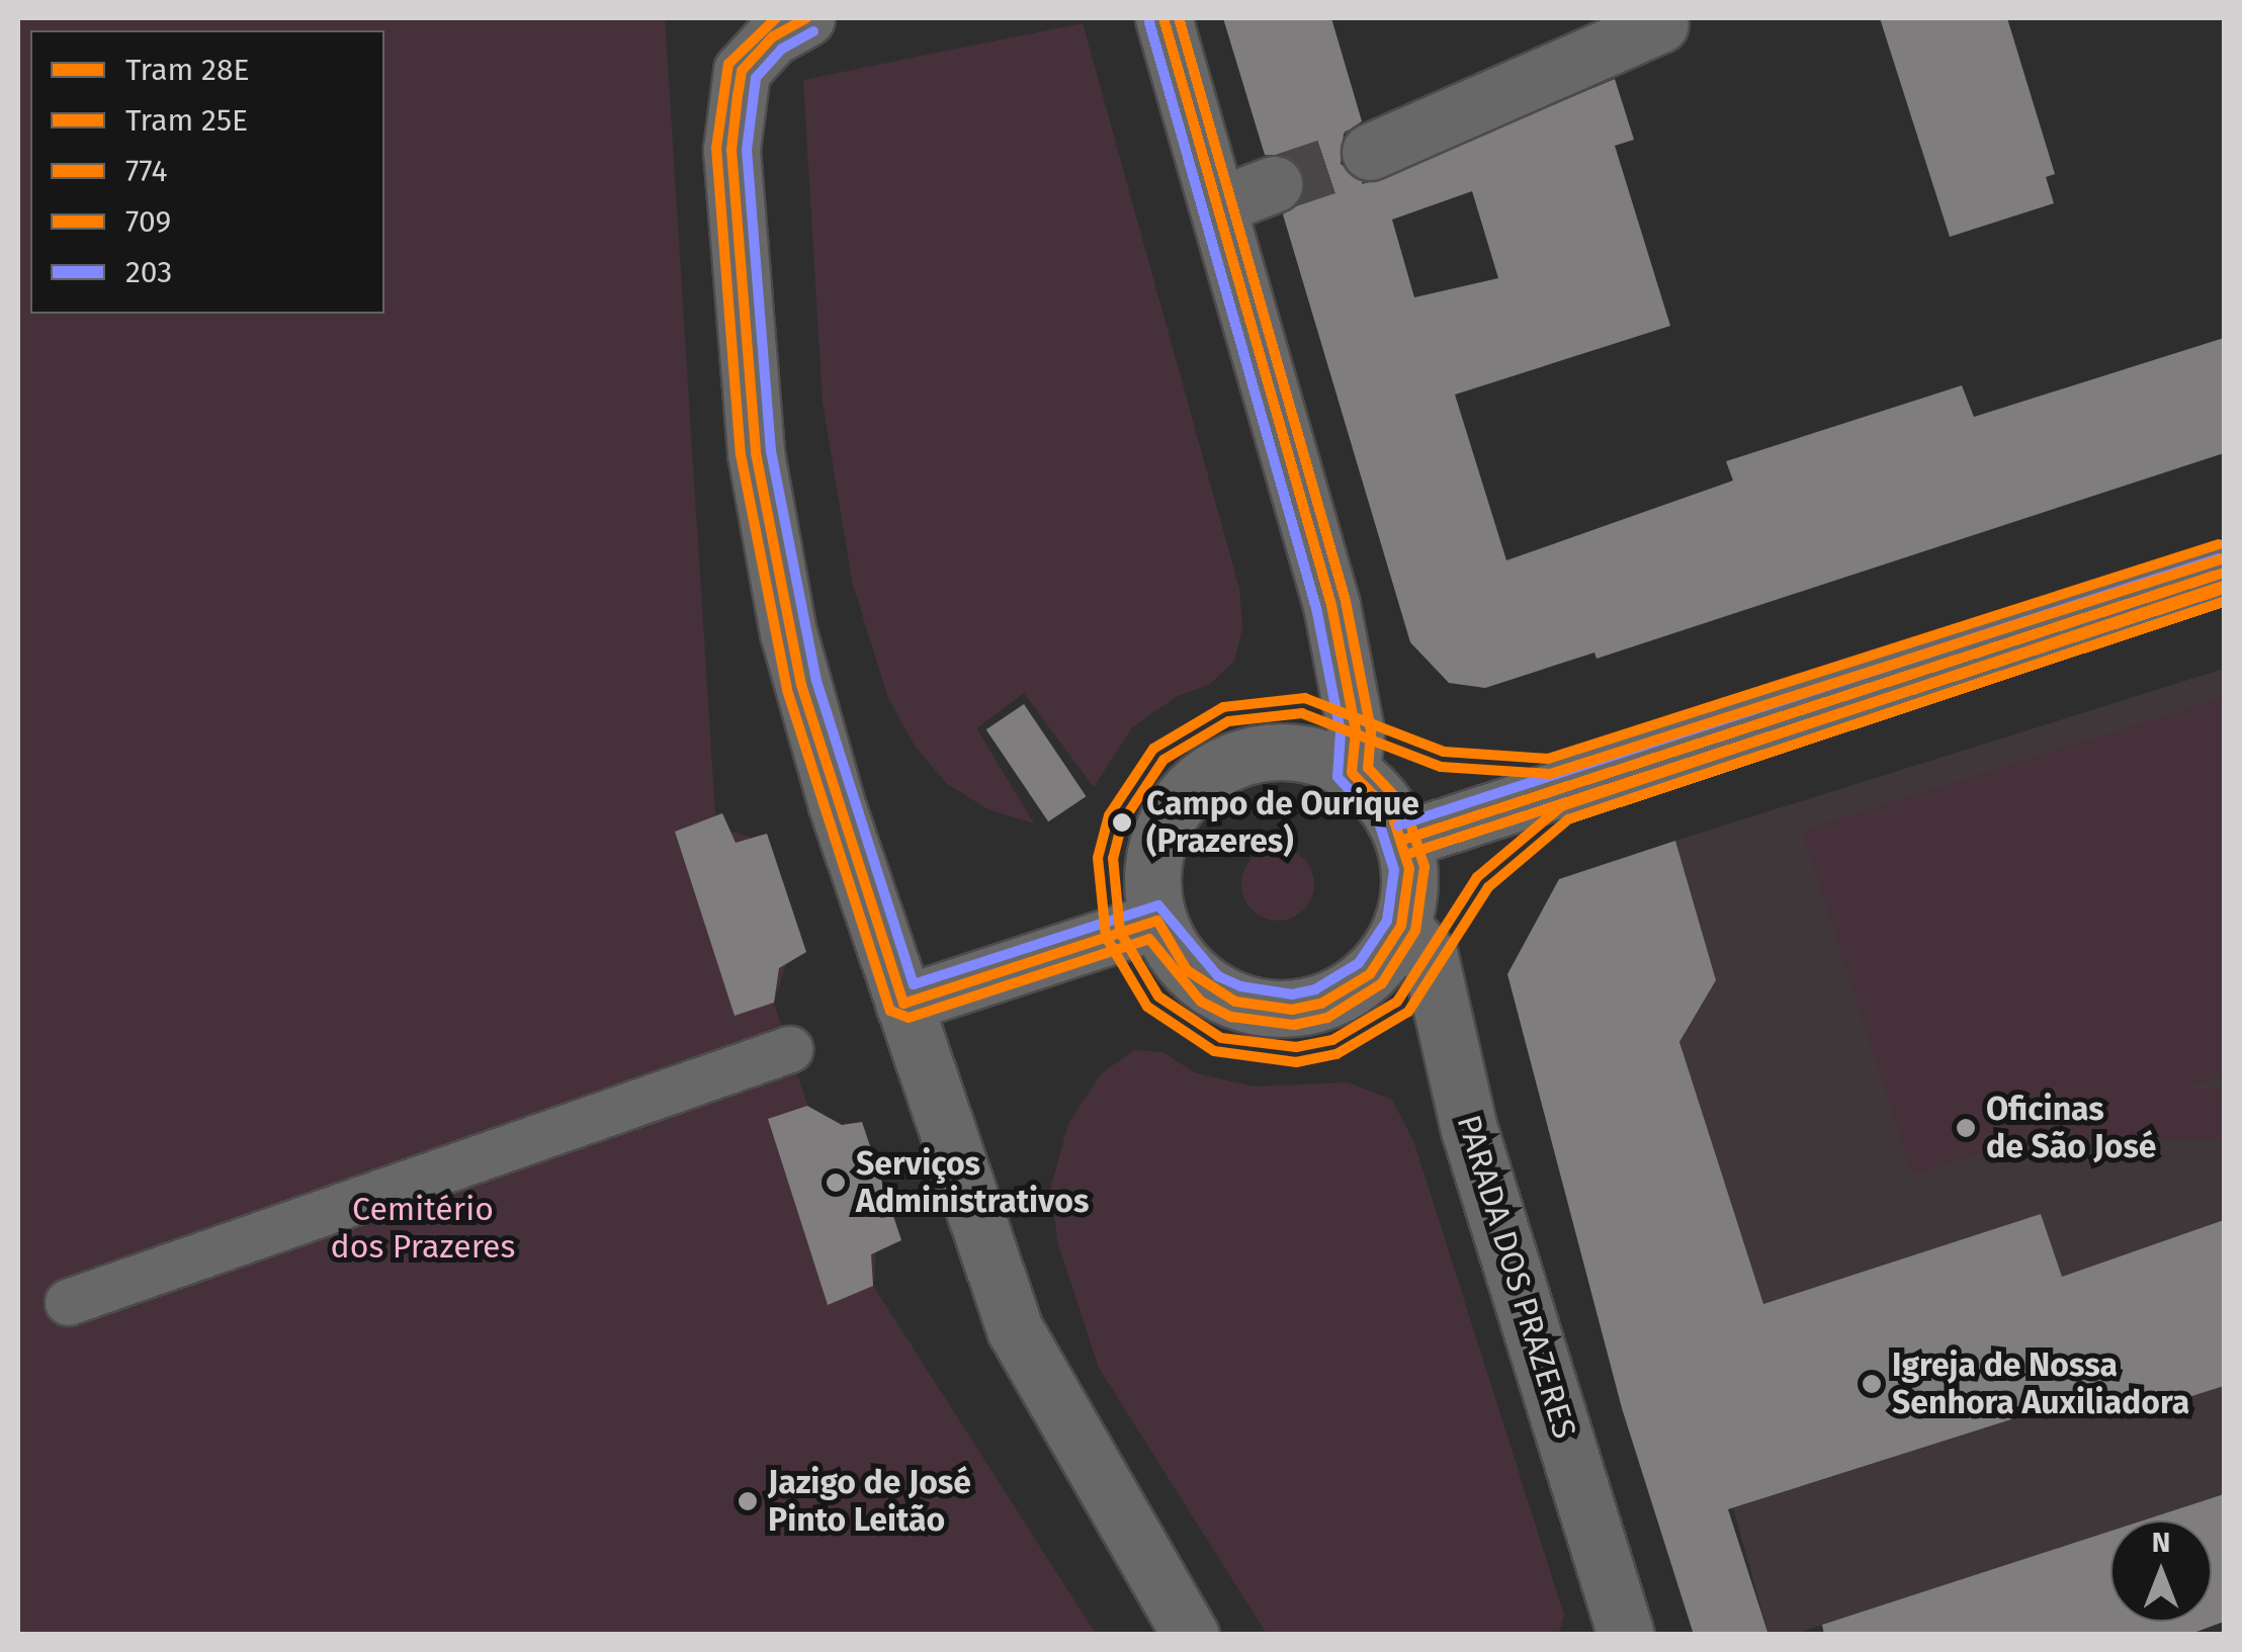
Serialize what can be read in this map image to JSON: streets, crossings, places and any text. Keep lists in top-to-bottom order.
{
  "streets": {
    "street": ["PARADA DOS PRAZERES"]
  },
  "parks": ["Cemitério dos Prazeres"],
  "places": [
    "Campo de Ourique (Prazeres)",
    "Oficinas de São José",
    "Serviços Administrativos",
    "Igreja de Nossa Senhora Auxiliadora",
    "Jazigo de José Pinto Leitão"
  ],
  "lines": [
    "transit line 774",
    "transit line 709",
    "transit line 203",
    "tram line 25E",
    "tram line 28E"
  ],
  "legend": [
    "Tram 28E",
    "Tram 25E",
    "774",
    "709",
    "203"
  ],
  "north": "top"
}
